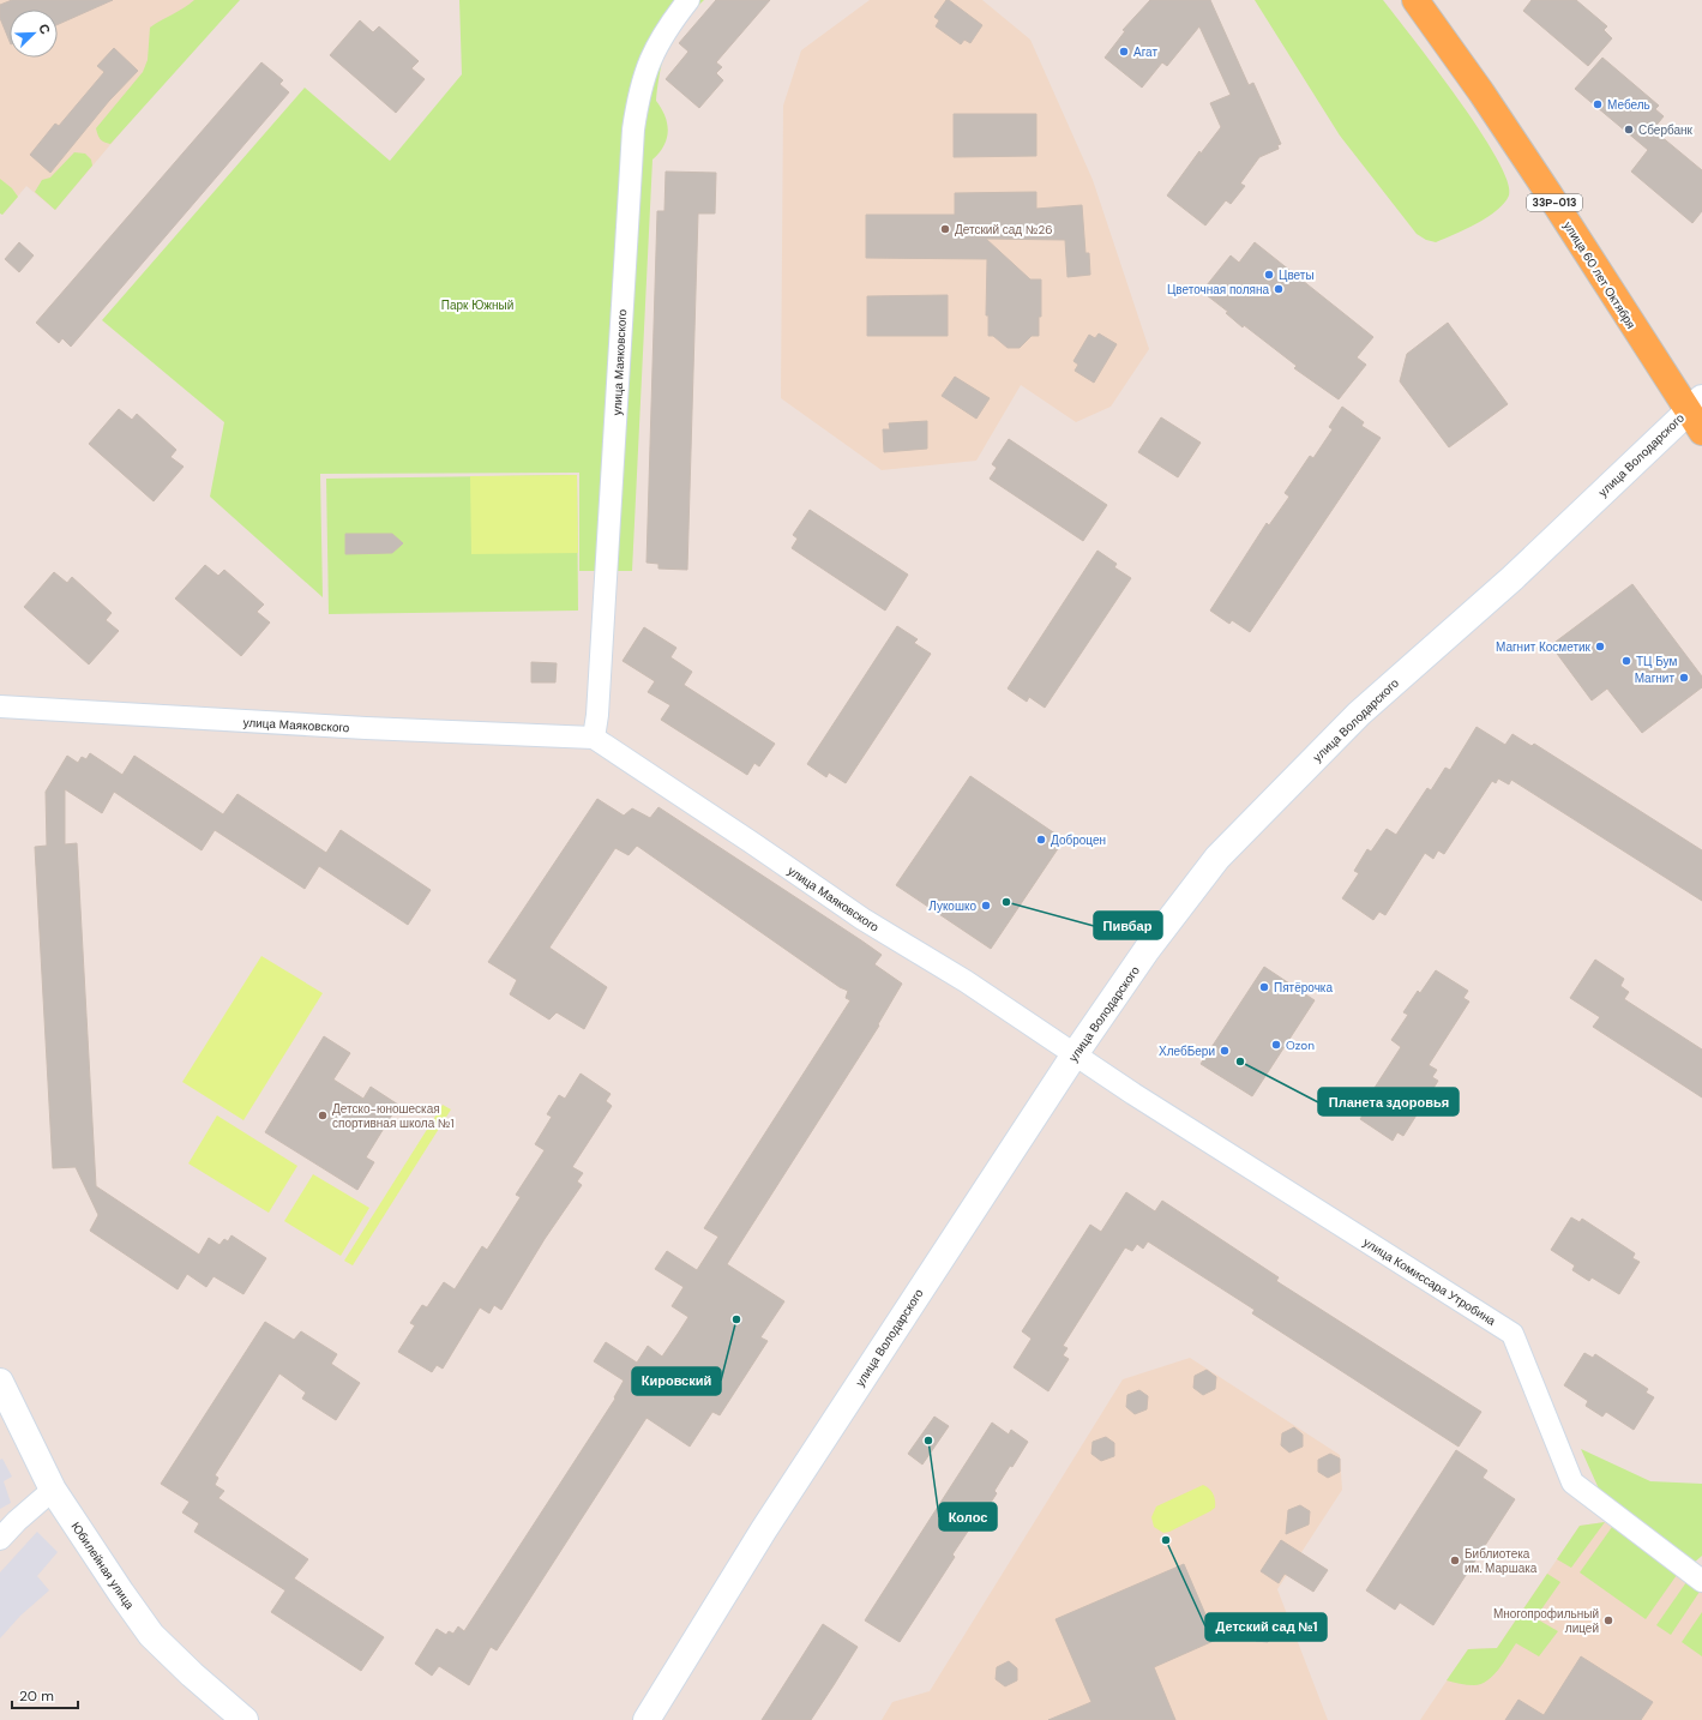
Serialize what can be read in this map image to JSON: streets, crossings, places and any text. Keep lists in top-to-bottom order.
{
  "streets": {
    "main road": ["33Р-013", "улица 60 лет Октября"],
    "street": [
      "улица Маяковского",
      "улица Володарского",
      "улица Комиссара Утробина",
      "Юбилейная улица"
    ]
  },
  "crossings": [
    ["улица 60 лет Октября", "улица Володарского"],
    ["улица Маяковского", "улица Володарского"],
    ["улица Маяковского", "улица Комиссара Утробина"],
    ["улица Володарского", "улица Комиссара Утробина"]
  ],
  "parks": ["Парк Южный"],
  "places": [
    "Агат",
    "Мебель",
    "Сбербанк",
    "Детский сад №26",
    "Цветы",
    "Цветочная поляна",
    "Магнит Косметик",
    "ТЦ Бум",
    "Магнит",
    "Доброцен",
    "Пивбар",
    "Лукошко",
    "Пятёрочка",
    "Ozon",
    "ХлебБери",
    "Планета здоровья",
    "Детско-юношеская спортивная школа №1",
    "Кировский",
    "Колос",
    "Детский сад №1",
    "Библиотека им. Маршака",
    "Многопрофильный лицей"
  ],
  "scale_bar": "20 m",
  "north": "top right"
}
